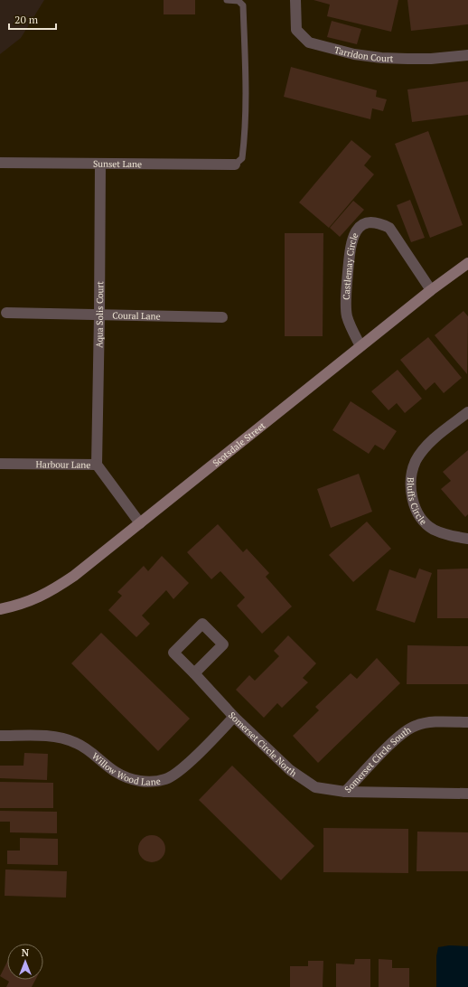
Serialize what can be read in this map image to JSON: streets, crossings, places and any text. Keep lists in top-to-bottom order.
{
  "streets": {
    "street": [
      "Tarridon Court",
      "Sunset Lane",
      "Castlemay Circle",
      "Aqua Solis Court",
      "Coural Lane",
      "Scotsdale Street",
      "Harbour Lane",
      "Bluffs Circle",
      "Somerset Circle North",
      "Somerset Circle South",
      "Willow Wood Lane"
    ]
  },
  "crossings": [
    ["Sunset Lane", "Aqua Solis Court"],
    ["Castlemay Circle", "Scotsdale Street"],
    ["Aqua Solis Court", "Coural Lane"],
    ["Aqua Solis Court", "Harbour Lane"],
    ["Scotsdale Street", "Harbour Lane"],
    ["Somerset Circle North", "Somerset Circle South"],
    ["Somerset Circle North", "Willow Wood Lane"]
  ],
  "scale_bar": "20 m",
  "north": "top"
}
